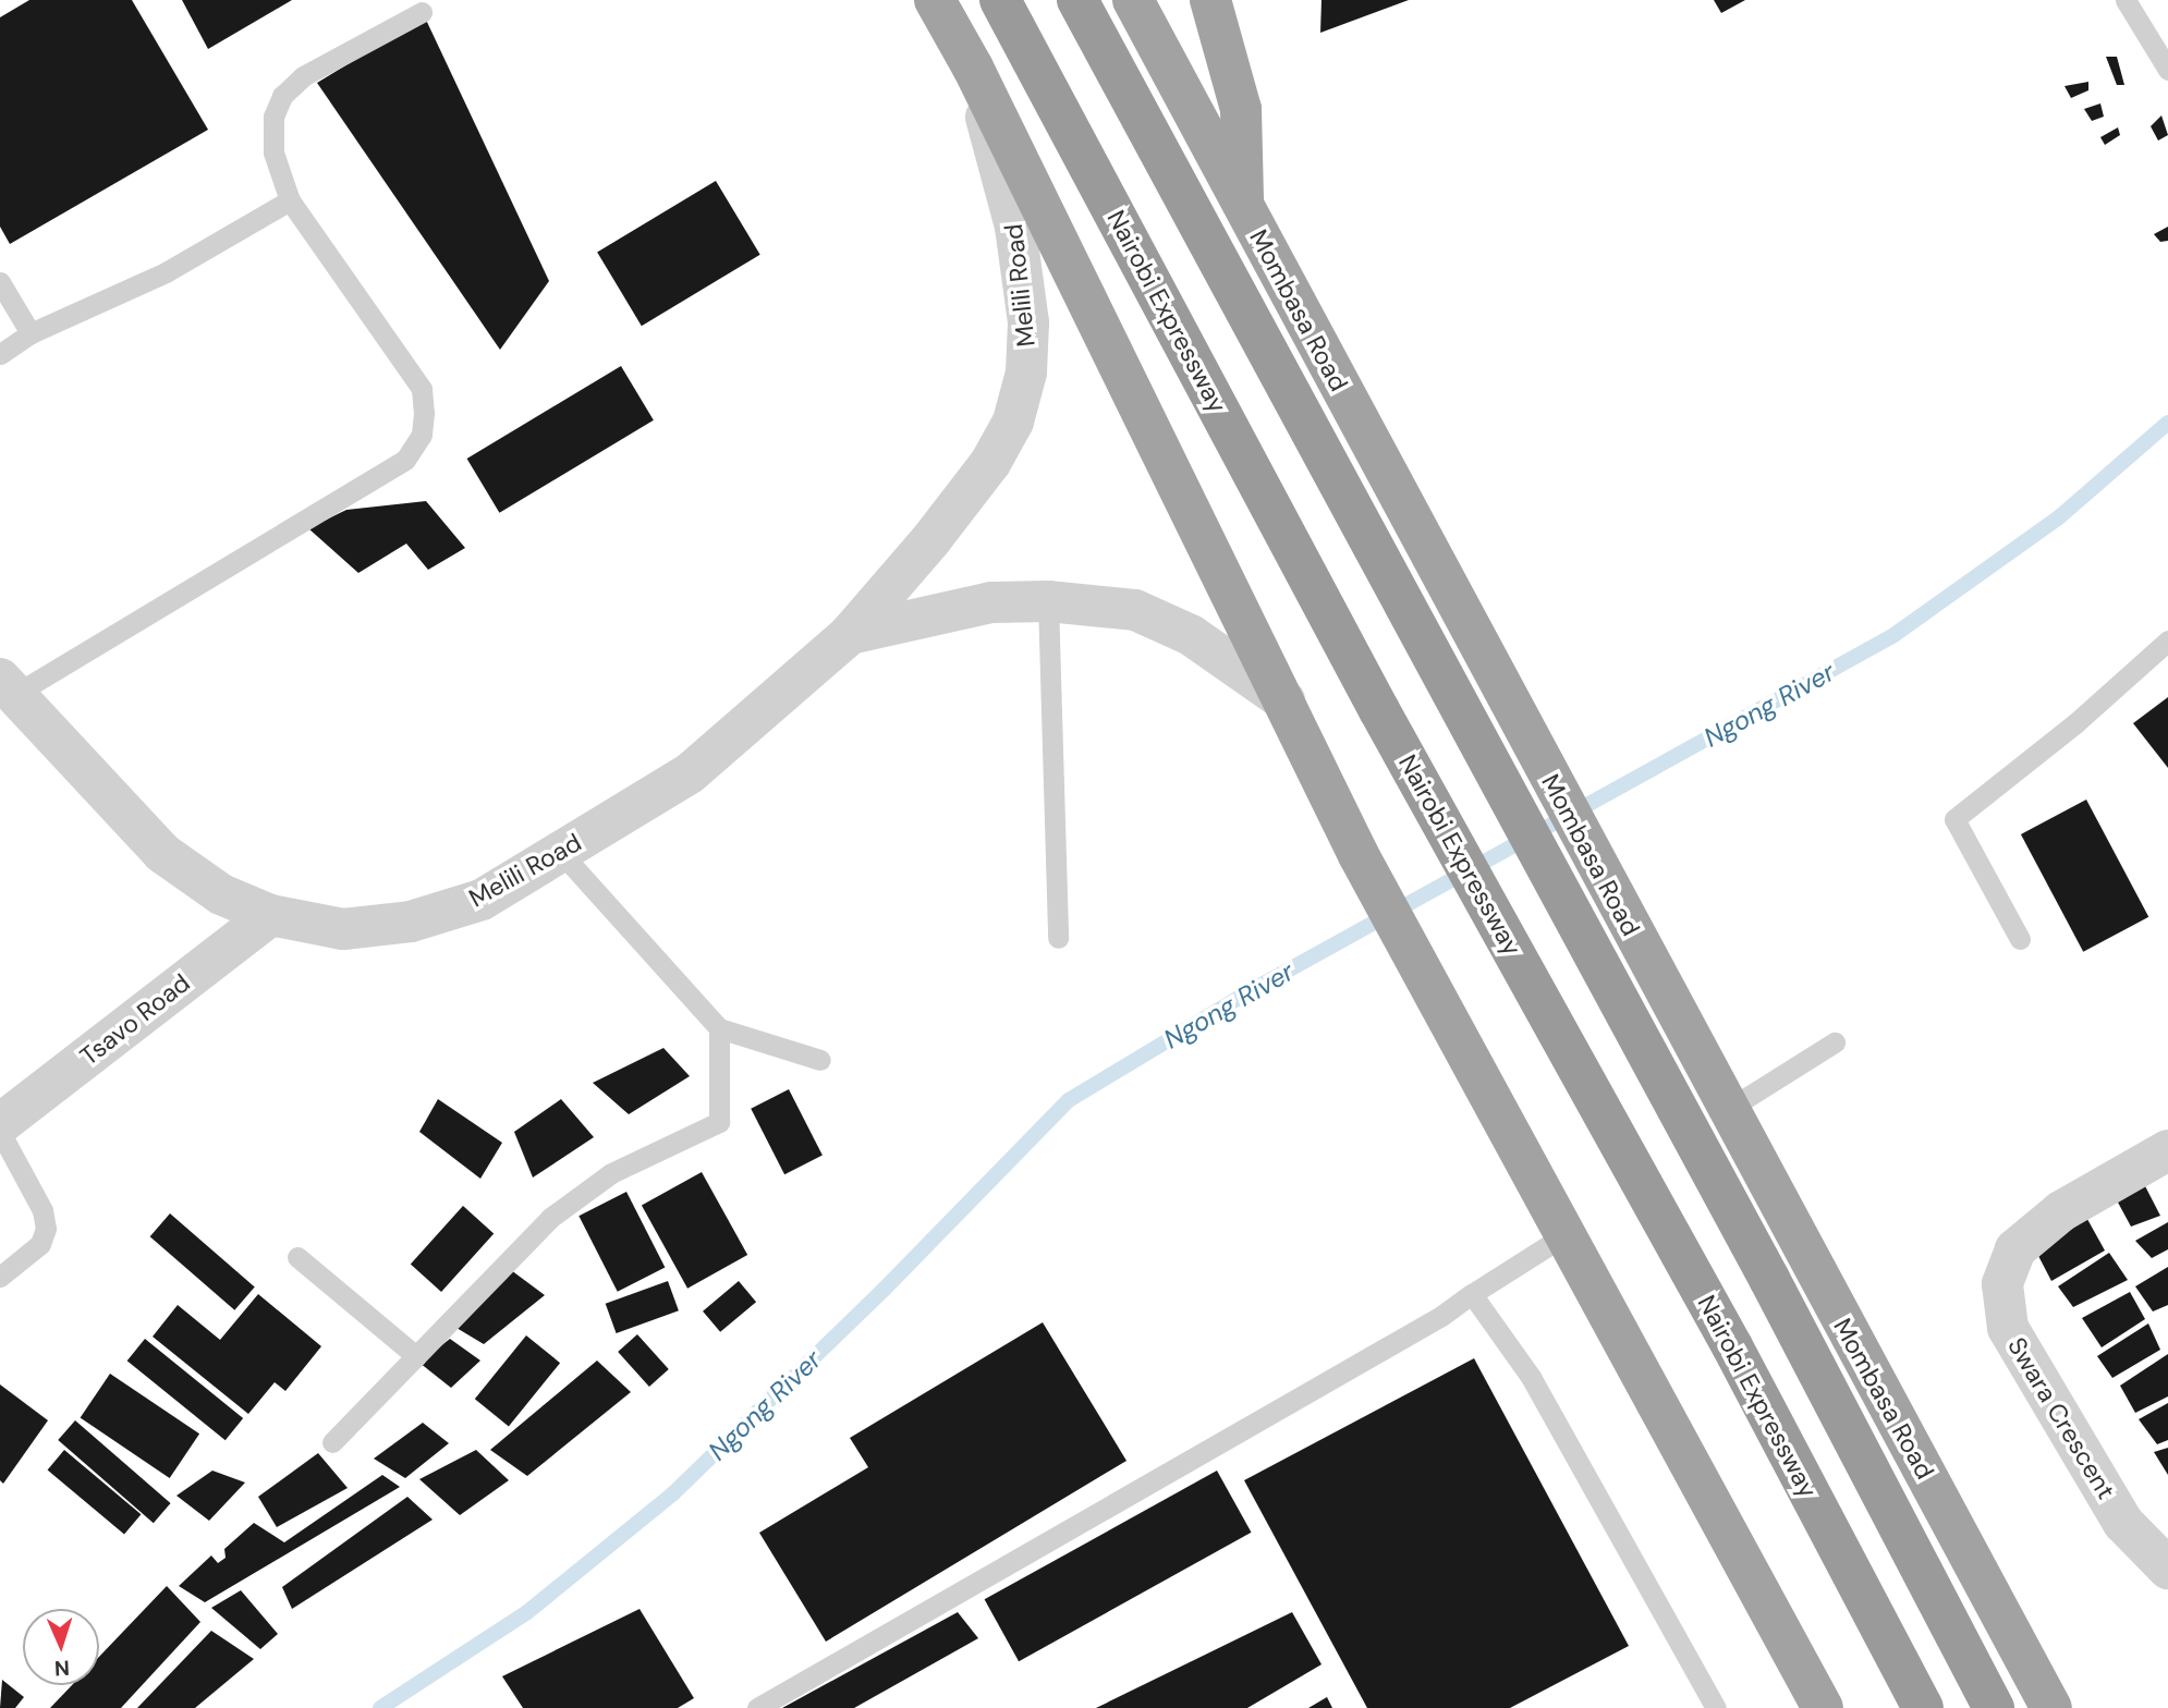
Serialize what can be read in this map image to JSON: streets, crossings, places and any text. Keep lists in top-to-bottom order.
{
  "streets": {
    "highway": ["Mombasa Road", "Nairobi Expressway"],
    "street": ["Melili Road", "Tsavo Road", "Swara Crescent"]
  },
  "crossings": [
    ["Melili Road", "Tsavo Road"]
  ],
  "water": ["Ngong River"],
  "north": "bottom"
}
